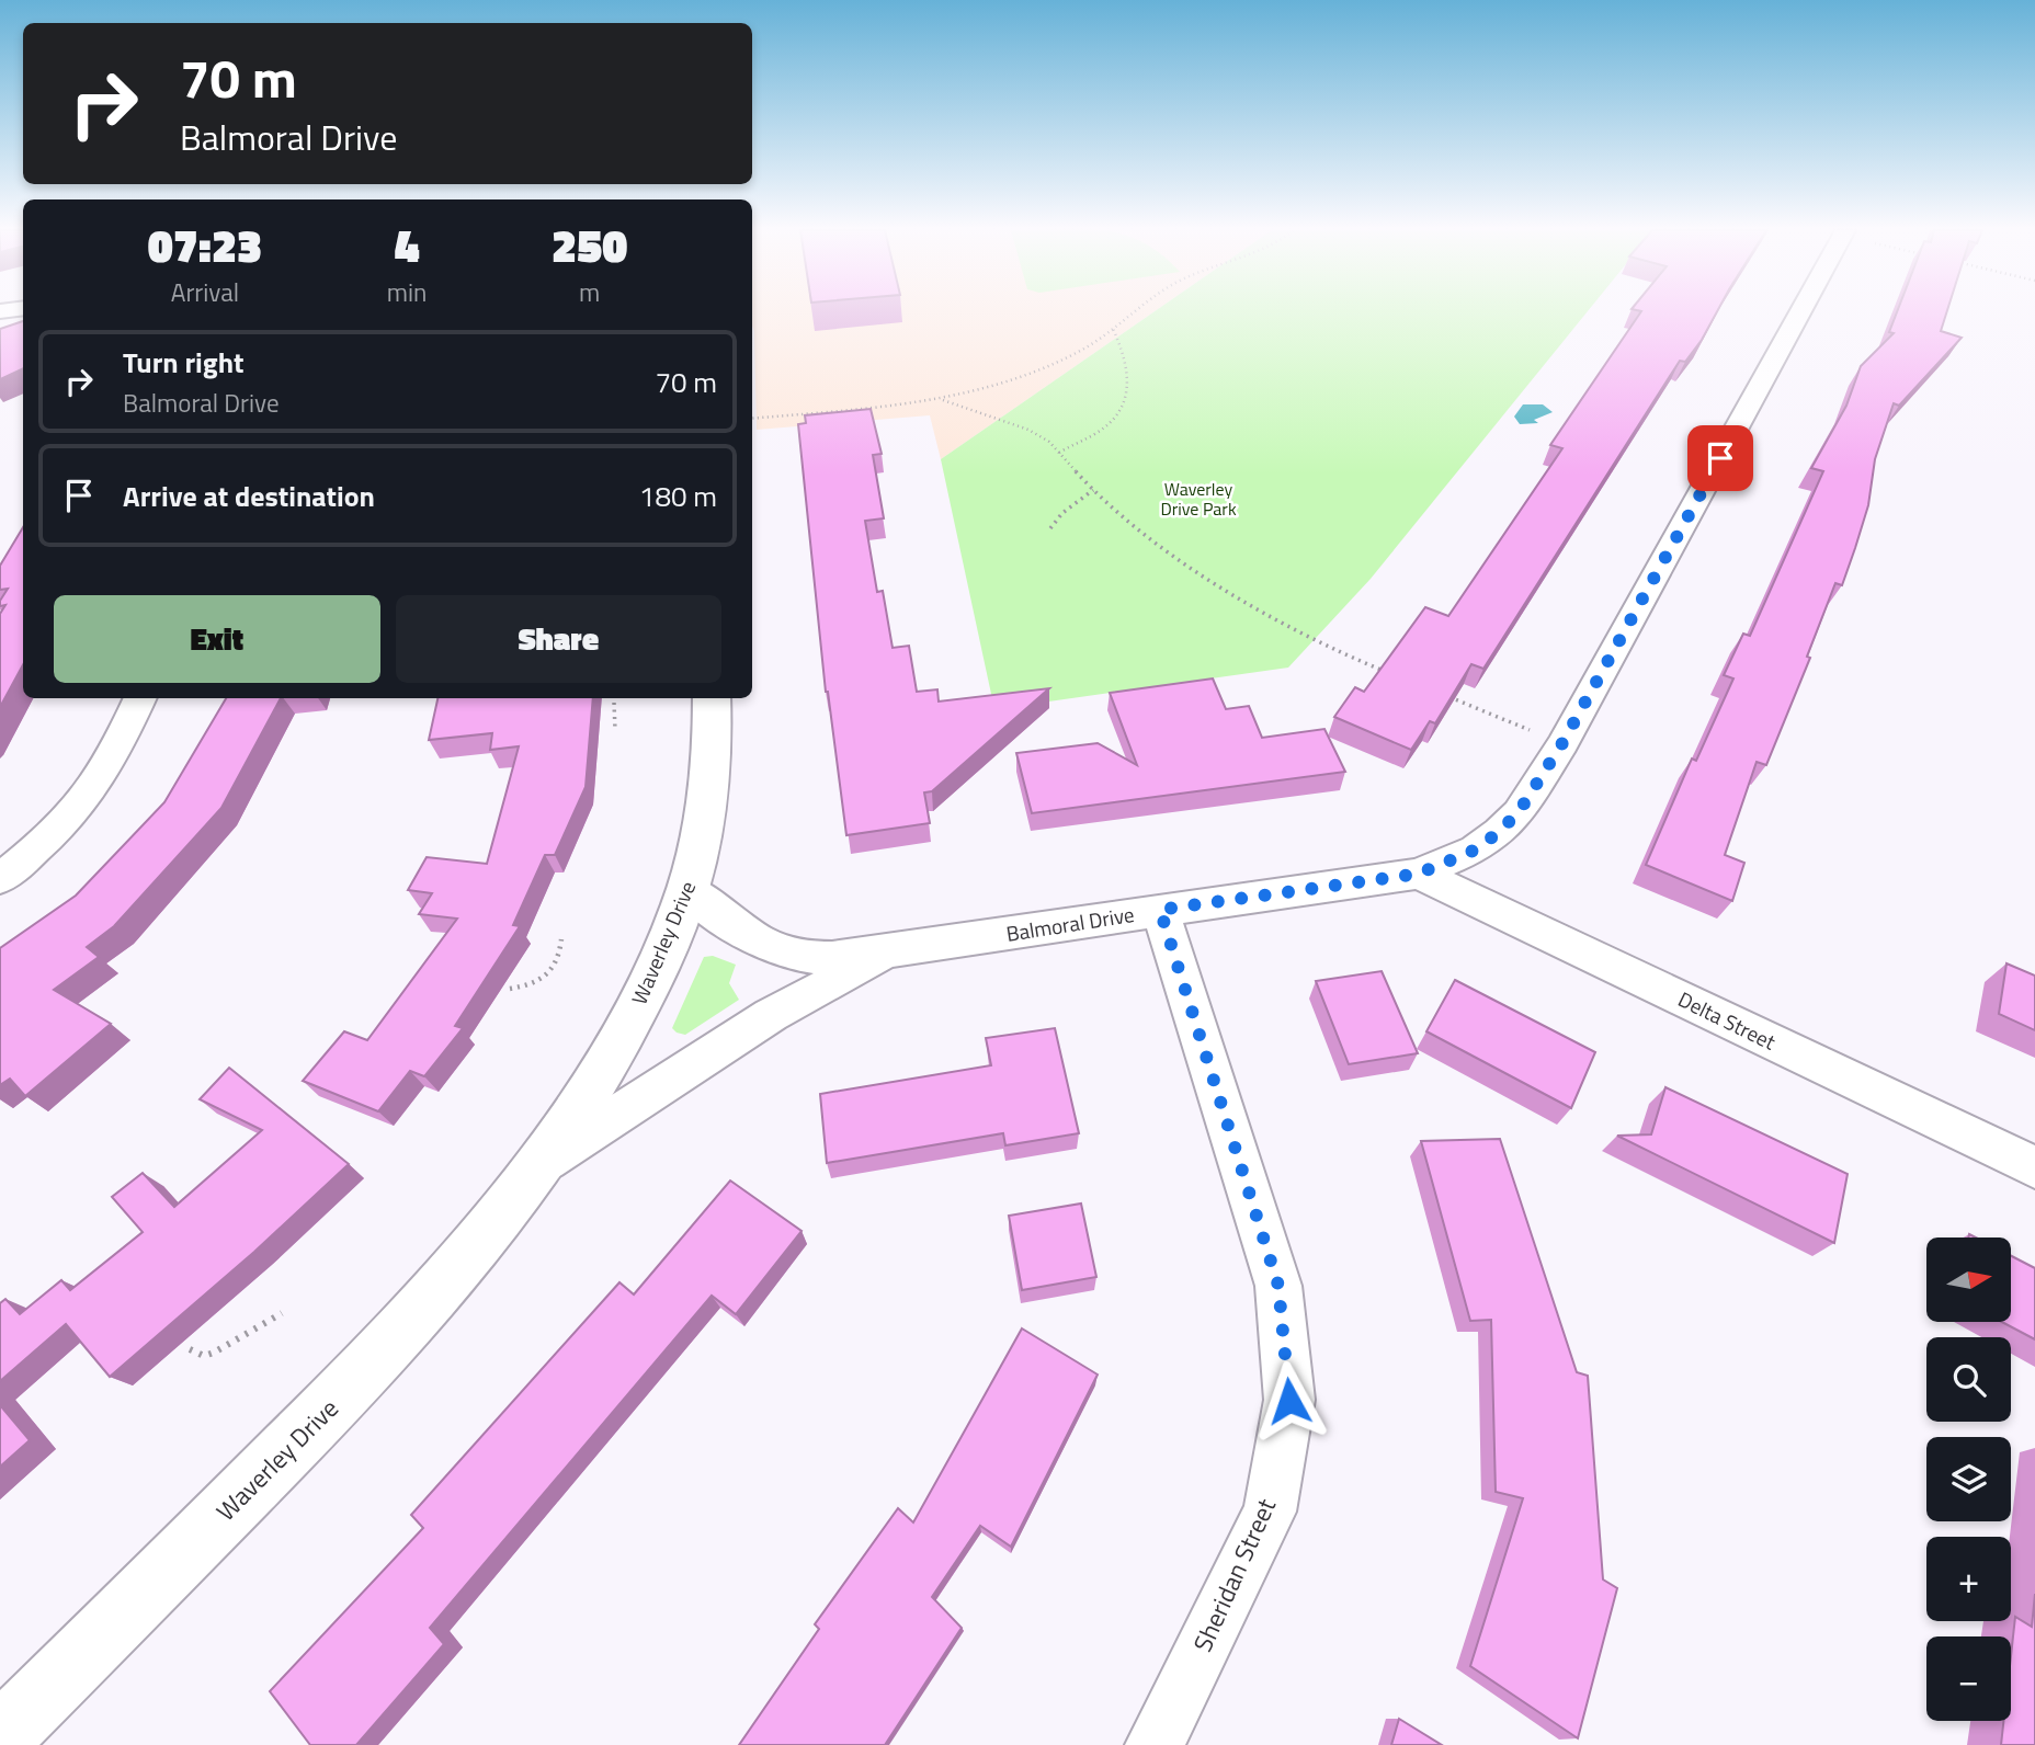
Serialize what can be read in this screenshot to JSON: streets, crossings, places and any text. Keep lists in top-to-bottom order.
{
  "streets": {
    "street": [
      "Balmoral Drive",
      "Waverley Drive",
      "Delta Street",
      "Sheridan Street"
    ]
  },
  "crossings": [
    ["Balmoral Drive", "Waverley Drive"],
    ["Balmoral Drive", "Delta Street"],
    ["Balmoral Drive", "Sheridan Street"]
  ],
  "parks": ["Waverley Drive Park"],
  "north": "right",
  "page": {
    "turn": ["70 m", "Balmoral Drive"],
    "eta": [
      "07:23",
      "Arrival",
      "4",
      "min",
      "250",
      "m"
    ],
    "list": [
      {
        "name": "Turn right",
        "note": "Balmoral Drive",
        "value": "70 m"
      },
      {
        "name": "Arrive at destination",
        "value": "180 m"
      }
    ],
    "buttons": ["Exit", "Share"],
    "map_buttons": ["+", "−"]
  }
}
